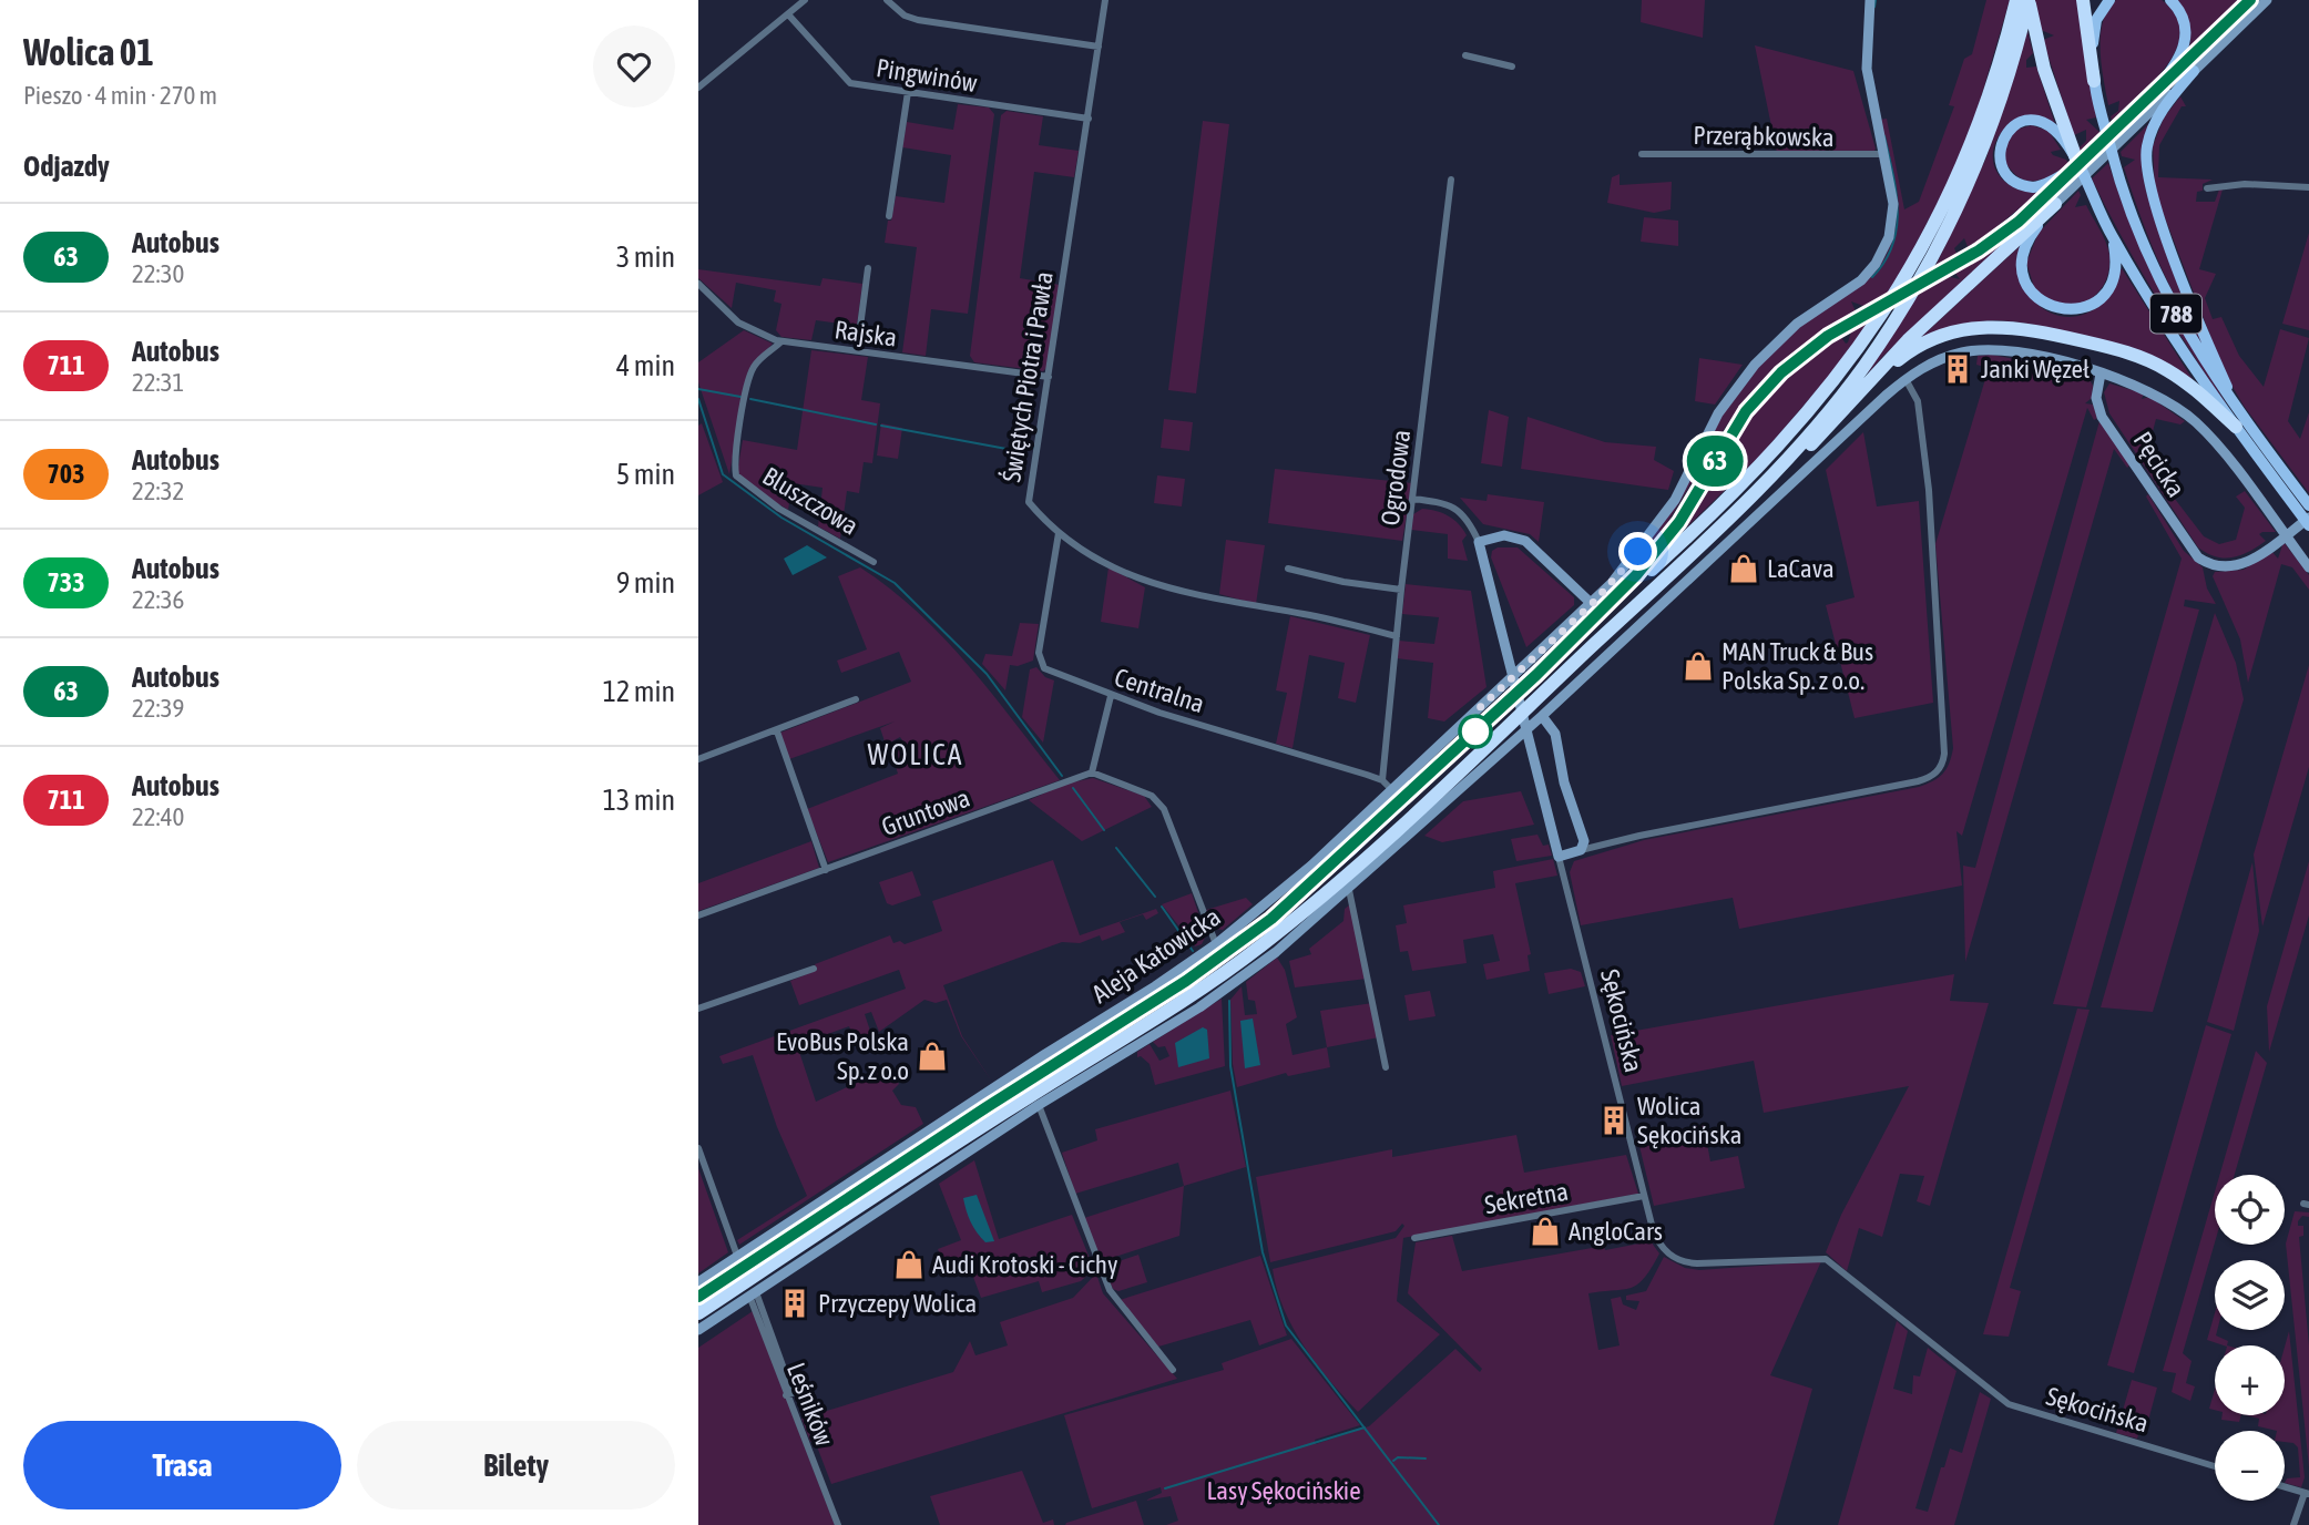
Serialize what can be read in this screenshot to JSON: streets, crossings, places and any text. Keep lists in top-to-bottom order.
{
  "streets": {
    "main road": ["788"],
    "street": [
      "Pingwinów",
      "Przerąbkowska",
      "Rajska",
      "Świętych Piotra i Pawła",
      "Pęcicka",
      "Ogrodowa",
      "Bluszczowa",
      "Centralna",
      "Gruntowa",
      "Aleja Katowicka",
      "Sękocińska",
      "Sekretna",
      "Leśników"
    ]
  },
  "crossings": [
    ["Pingwinów", "Świętych Piotra i Pawła"],
    ["Przerąbkowska", "Aleja Katowicka"],
    ["Rajska", "Świętych Piotra i Pawła"],
    ["Rajska", "Bluszczowa"],
    ["Świętych Piotra i Pawła", "Ogrodowa"],
    ["Świętych Piotra i Pawła", "Centralna"],
    ["Ogrodowa", "Centralna"],
    ["Ogrodowa", "Sękocińska"],
    ["Sękocińska", "Sekretna"]
  ],
  "districts": ["WOLICA"],
  "parks": ["Lasy Sękocińskie"],
  "places": {
    "building": ["Janki Węzeł", "Wolica Sękocińska", "Przyczepy Wolica"],
    "shop": [
      "LaCava",
      "MAN Truck & Bus Polska Sp. z o.o.",
      "EvoBus Polska Sp. z o.o",
      "AngloCars",
      "Audi Krotoski - Cichy"
    ]
  },
  "lines": ["bus line 63"],
  "page": {
    "heading": [
      ["Wolica 01", "Pieszo · 4 min · 270 m"],
      "Odjazdy"
    ],
    "on_map": "63",
    "list": [
      {
        "mark": "63",
        "name": "Autobus",
        "note": "22:30",
        "value": "3 min"
      },
      {
        "mark": "711",
        "name": "Autobus",
        "note": "22:31",
        "value": "4 min"
      },
      {
        "mark": "703",
        "name": "Autobus",
        "note": "22:32",
        "value": "5 min"
      },
      {
        "mark": "733",
        "name": "Autobus",
        "note": "22:36",
        "value": "9 min"
      },
      {
        "mark": "63",
        "name": "Autobus",
        "note": "22:39",
        "value": "12 min"
      },
      {
        "mark": "711",
        "name": "Autobus",
        "note": "22:40",
        "value": "13 min"
      }
    ],
    "map_buttons": ["+", "−"],
    "buttons": ["Trasa", "Bilety"]
  }
}
